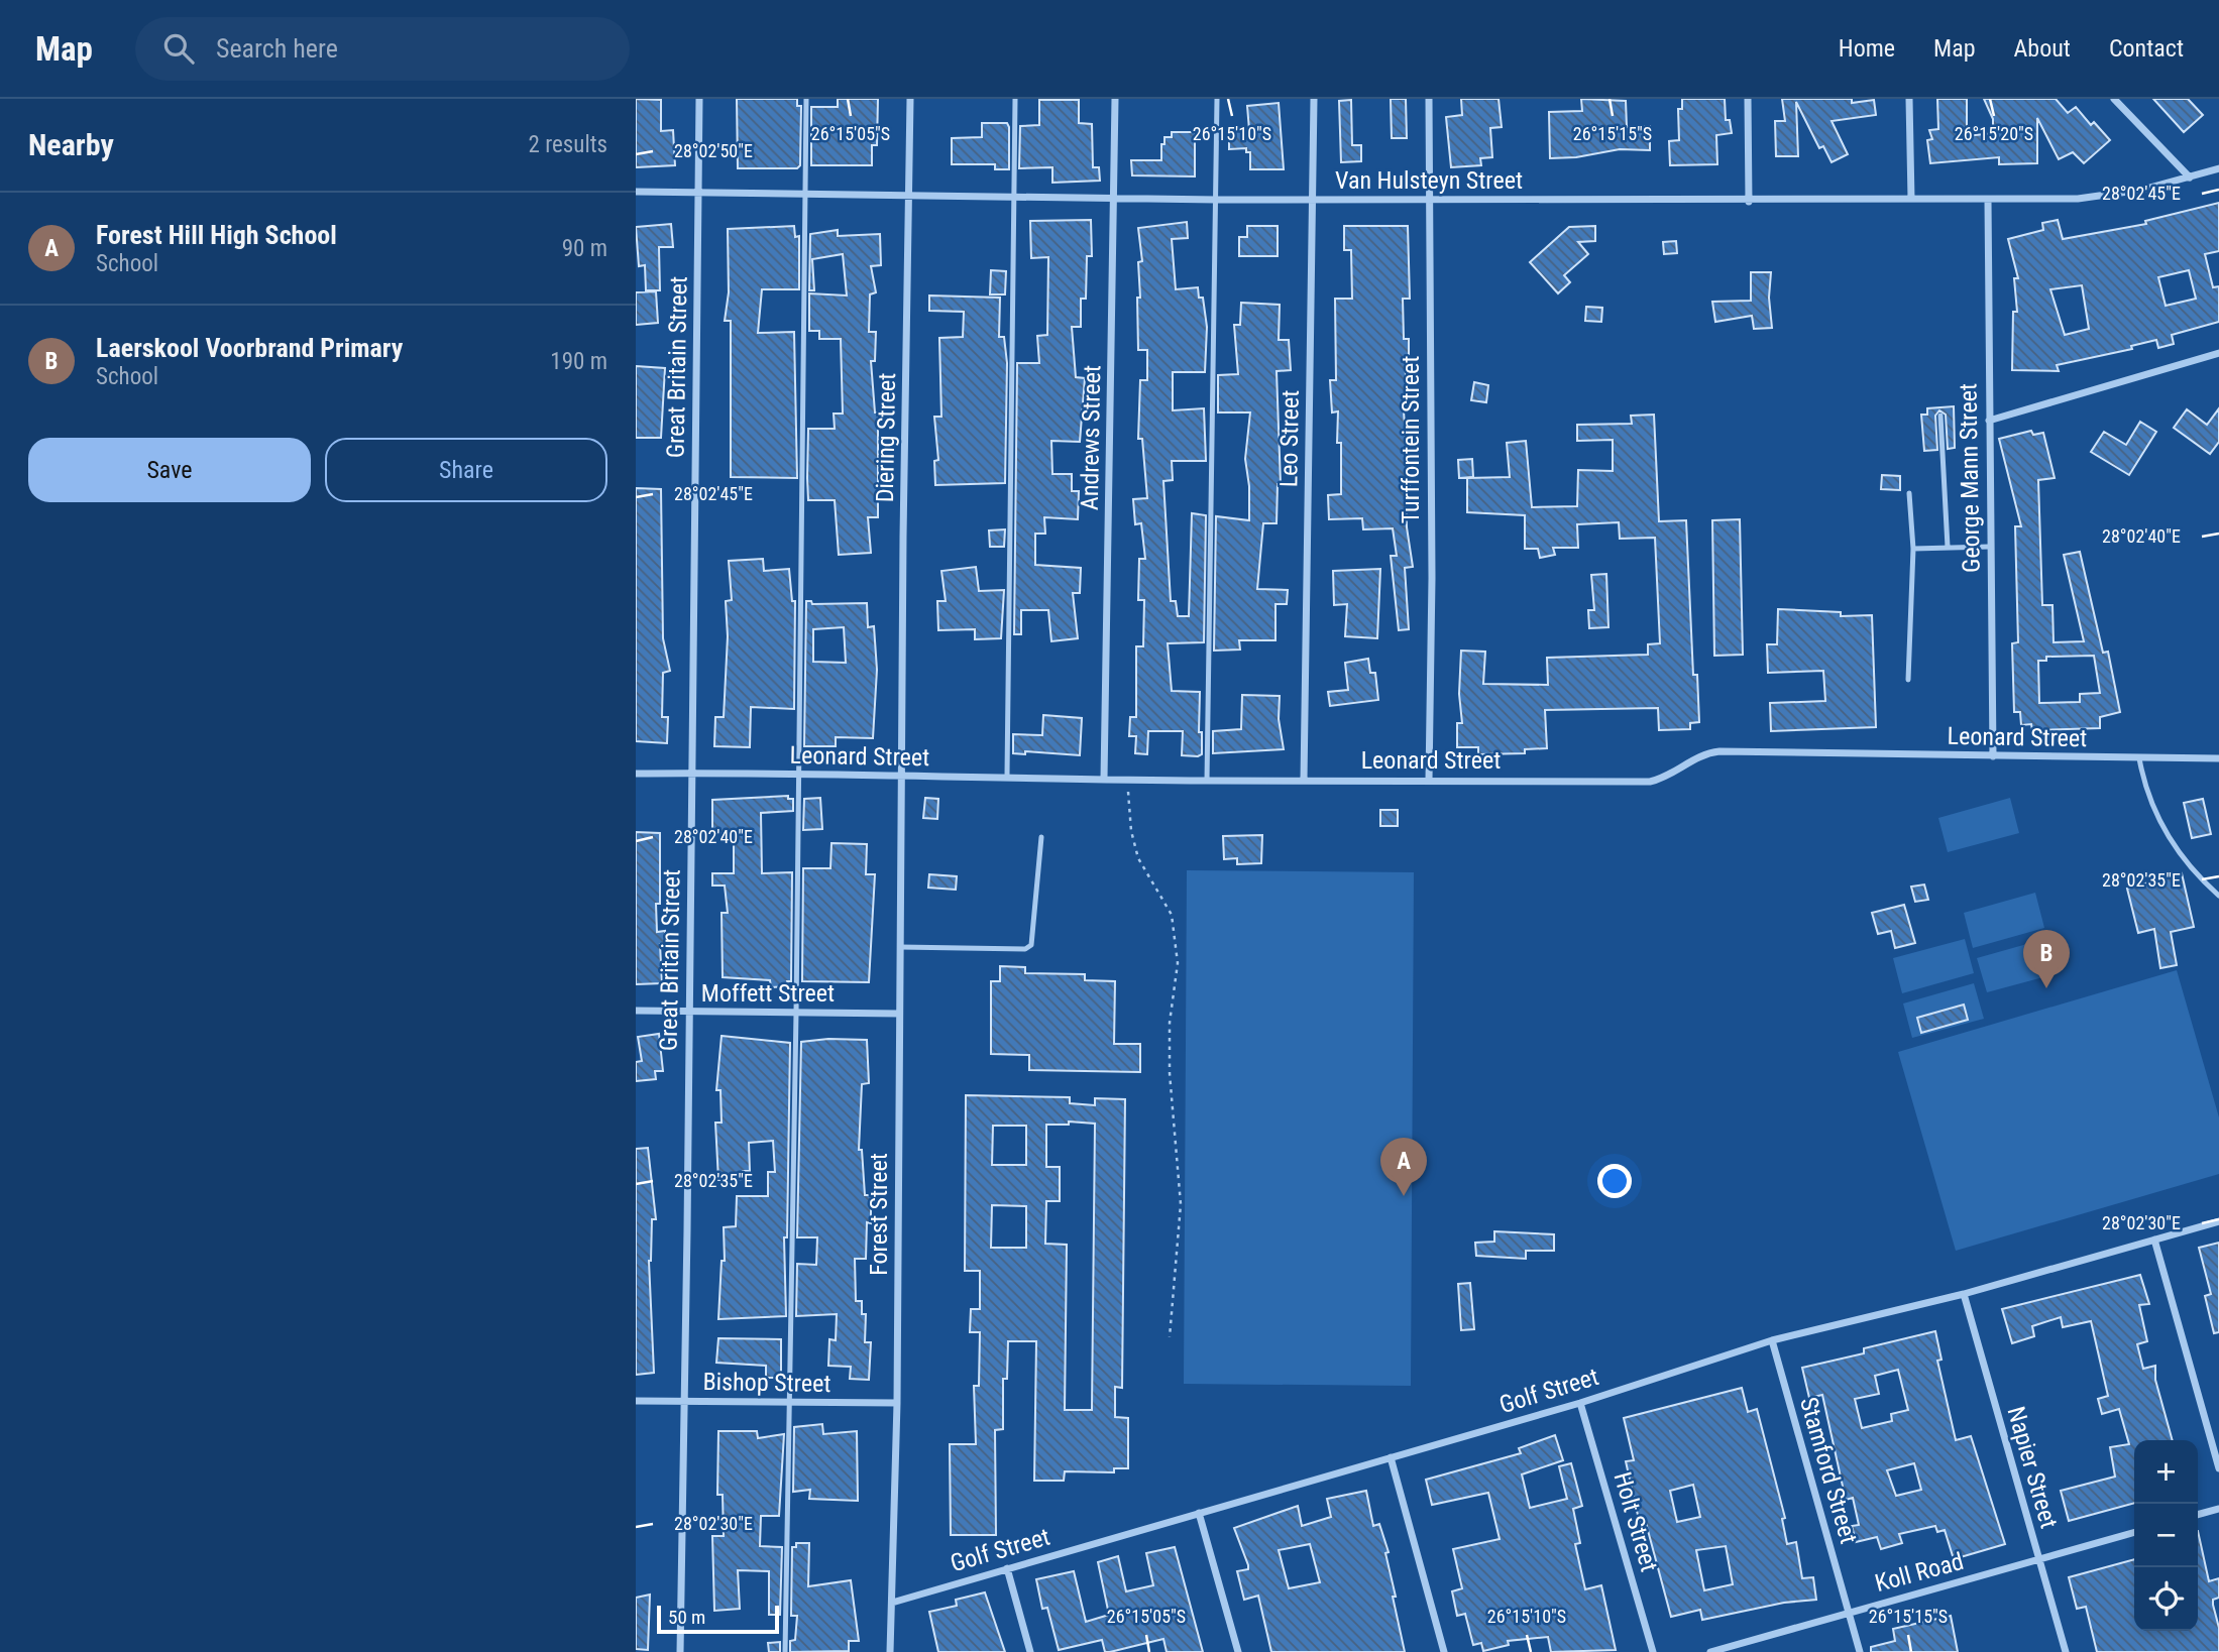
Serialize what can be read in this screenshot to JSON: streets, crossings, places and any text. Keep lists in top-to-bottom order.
{
  "streets": {
    "street": [
      "Van Hulsteyn Street",
      "Great Britain Street",
      "Diering Street",
      "Andrews Street",
      "Leo Street",
      "Turffontein Street",
      "George Mann Street",
      "Leonard Street",
      "Moffett Street",
      "Forest Street",
      "Bishop Street",
      "Golf Street",
      "Napier Street",
      "Stamford Street",
      "Holt Street",
      "Koll Road"
    ]
  },
  "crossings": [
    ["Van Hulsteyn Street", "Great Britain Street"],
    ["Van Hulsteyn Street", "Diering Street"],
    ["Van Hulsteyn Street", "Andrews Street"],
    ["Van Hulsteyn Street", "Leo Street"],
    ["Van Hulsteyn Street", "Turffontein Street"],
    ["Van Hulsteyn Street", "George Mann Street"],
    ["Great Britain Street", "Leonard Street"],
    ["Great Britain Street", "Moffett Street"],
    ["Great Britain Street", "Bishop Street"],
    ["Diering Street", "Leonard Street"],
    ["Diering Street", "Forest Street"],
    ["Andrews Street", "Leonard Street"],
    ["Leo Street", "Leonard Street"],
    ["Turffontein Street", "Leonard Street"],
    ["George Mann Street", "Leonard Street"],
    ["Leonard Street", "Forest Street"],
    ["Moffett Street", "Forest Street"],
    ["Forest Street", "Bishop Street"],
    ["Forest Street", "Golf Street"],
    ["Golf Street", "Napier Street"],
    ["Golf Street", "Stamford Street"],
    ["Golf Street", "Holt Street"],
    ["Napier Street", "Koll Road"],
    ["Stamford Street", "Koll Road"]
  ],
  "scale_bar": "50 m",
  "page": {
    "header": "Map",
    "search": "Search here",
    "nav": [
      "Home",
      "Map",
      "About",
      "Contact"
    ],
    "heading": ["Nearby", "2 results"],
    "list": [
      {
        "mark": "A",
        "name": "Forest Hill High School",
        "note": "School",
        "value": "90 m"
      },
      {
        "mark": "B",
        "name": "Laerskool Voorbrand Primary",
        "note": "School",
        "value": "190 m"
      }
    ],
    "buttons": ["Save", "Share"],
    "pins": ["B", "A"],
    "map_buttons": ["+", "−"],
    "scale": "50 m"
  },
  "coordinates": [
    "26°15'05\"S",
    "26°15'10\"S",
    "26°15'15\"S",
    "26°15'20\"S",
    "28°02'50\"E",
    "28°02'45\"E",
    "28°02'40\"E",
    "28°02'35\"E",
    "28°02'30\"E"
  ]
}
